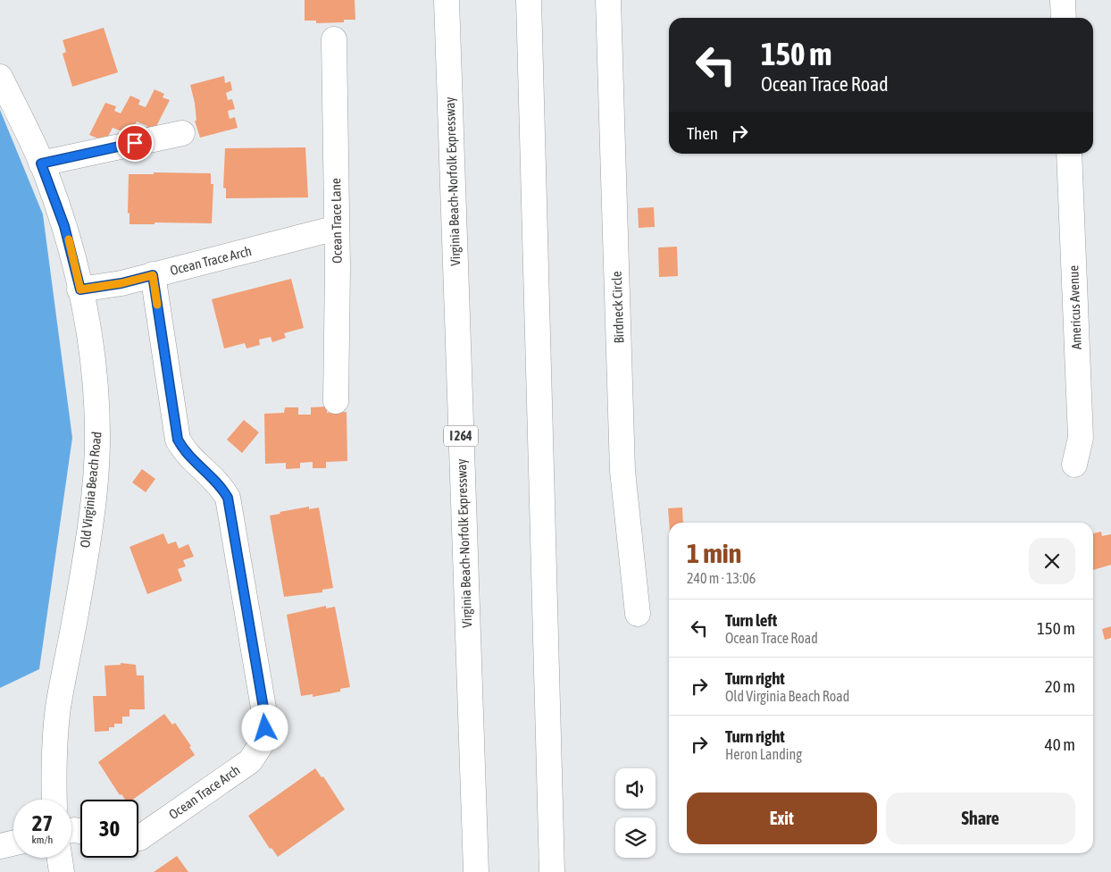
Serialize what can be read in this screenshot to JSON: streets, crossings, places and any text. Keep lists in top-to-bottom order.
{
  "streets": {
    "main road": [
      "Virginia Beach-Norfolk Expressway",
      "Ocean Trace Lane",
      "Ocean Trace Arch",
      "Birdneck Circle",
      "Americus Avenue",
      "I 264",
      "Old Virginia Beach Road"
    ]
  },
  "crossings": [
    ["Ocean Trace Lane", "Ocean Trace Arch"]
  ],
  "page": {
    "turn": ["150 m", "Ocean Trace Road"],
    "then": "Then",
    "heading": ["1 min", "240 m · 13:06"],
    "list": [
      {
        "name": "Turn left",
        "note": "Ocean Trace Road",
        "value": "150 m"
      },
      {
        "name": "Turn right",
        "note": "Old Virginia Beach Road",
        "value": "20 m"
      },
      {
        "name": "Turn right",
        "note": "Heron Landing",
        "value": "40 m"
      }
    ],
    "buttons": ["Exit", "Share"],
    "speed": "27 km/h",
    "limit": "30"
  }
}
